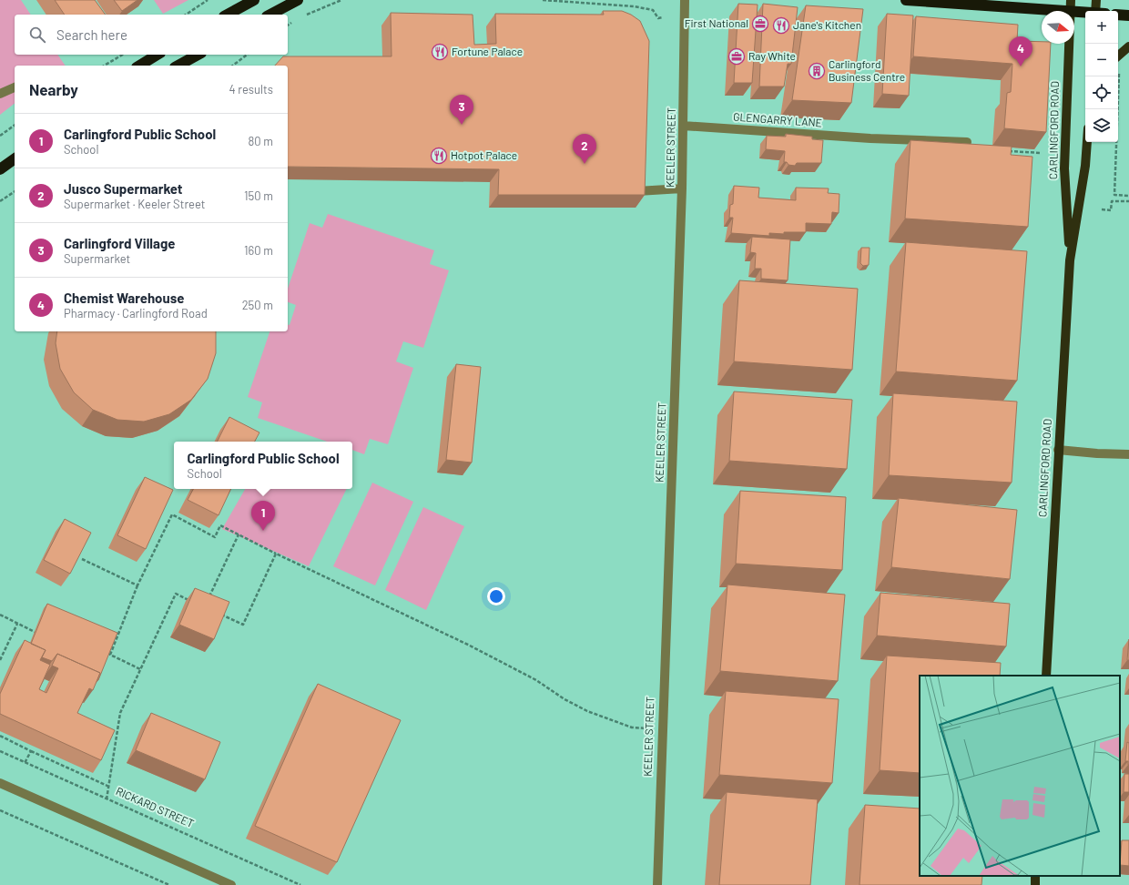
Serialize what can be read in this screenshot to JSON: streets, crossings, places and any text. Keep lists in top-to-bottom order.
{
  "streets": {
    "main road": ["CARLINGFORD ROAD"],
    "street": ["GLENGARRY LANE", "KEELER STREET"],
    "path": ["RICKARD STREET"]
  },
  "crossings": [
    ["GLENGARRY LANE", "KEELER STREET"]
  ],
  "places": {
    "office": ["First National", "Ray White"],
    "restaurant": ["Jane's Kitchen", "Fortune Palace", "Hotpot Palace"],
    "building": ["Carlingford Business Centre"]
  },
  "north": "right",
  "page": {
    "map_buttons": ["+", "−"],
    "search": "Search here",
    "pins": [
      "4",
      "3",
      "2",
      "1"
    ],
    "heading": ["Nearby", "4 results"],
    "list": [
      {
        "mark": "1",
        "name": "Carlingford Public School",
        "note": "School",
        "value": "80 m"
      },
      {
        "mark": "2",
        "name": "Jusco Supermarket",
        "note": "Supermarket · Keeler Street",
        "value": "150 m"
      },
      {
        "mark": "3",
        "name": "Carlingford Village",
        "note": "Supermarket",
        "value": "160 m"
      },
      {
        "mark": "4",
        "name": "Chemist Warehouse",
        "note": "Pharmacy · Carlingford Road",
        "value": "250 m"
      }
    ],
    "popup": ["Carlingford Public School", "School"]
  }
}
